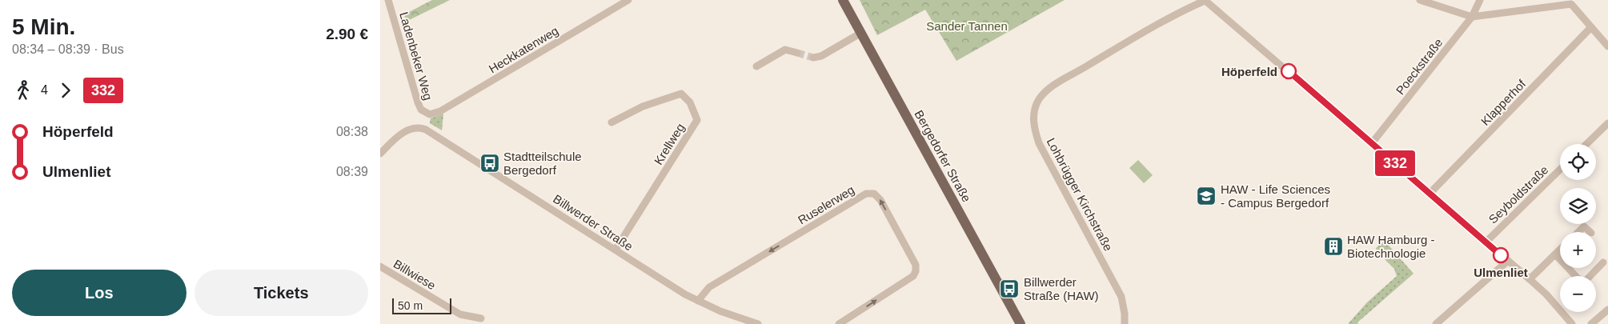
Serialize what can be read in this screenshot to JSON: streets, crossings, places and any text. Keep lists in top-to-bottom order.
{
  "streets": {
    "main road": ["Bergedorfer Straße"],
    "street": [
      "Heckkatenweg",
      "Ladenbeker Weg",
      "Poeckstraße",
      "Klapperhof",
      "Krellweg",
      "Lohbrügger Kirchstraße",
      "Seyboldstraße",
      "Ruselerweg",
      "Billwerder Straße",
      "Billwiese"
    ]
  },
  "crossings": [
    ["Heckkatenweg", "Ladenbeker Weg"],
    ["Krellweg", "Billwerder Straße"],
    ["Ruselerweg", "Billwerder Straße"]
  ],
  "parks": ["Sander Tannen"],
  "places": {
    "other": ["Höperfeld", "Ulmenliet"],
    "bus stop": ["Stadtteilschule Bergedorf", "Billwerder Straße (HAW)"],
    "school or university": ["HAW - Life Sciences - Campus Bergedorf"],
    "building": ["HAW Hamburg - Biotechnologie"]
  },
  "lines": ["bus line 332"],
  "scale_bar": "50 m",
  "page": {
    "heading": ["5 Min.", "08:34 – 08:39 · Bus", "2.90 €"],
    "on_map": "332",
    "legs": ["4", "332"],
    "list": [
      {
        "name": "Höperfeld",
        "value": "08:38"
      },
      {
        "name": "Ulmenliet",
        "value": "08:39"
      }
    ],
    "map_buttons": ["+", "−"],
    "buttons": ["Los", "Tickets"],
    "scale": "50 m"
  }
}
